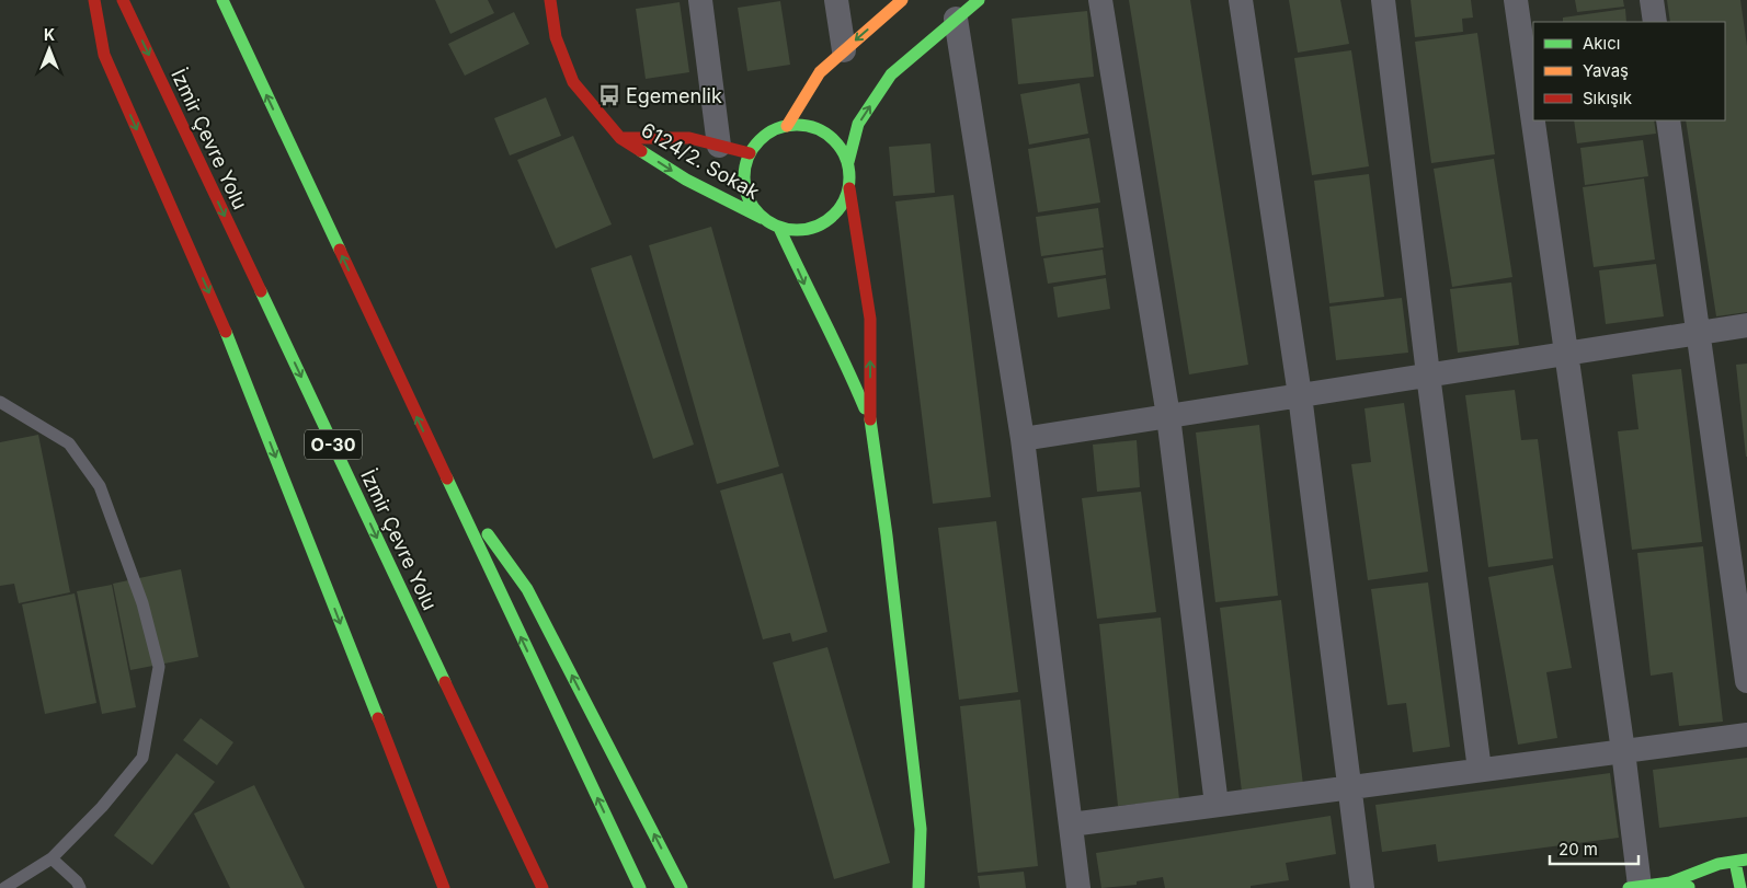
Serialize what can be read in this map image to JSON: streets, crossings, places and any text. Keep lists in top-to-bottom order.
{
  "streets": {
    "main road": ["İzmir Çevre Yolu", "6124/2. Sokak", "O-30"]
  },
  "places": {
    "bus stop": ["Egemenlik"]
  },
  "legend": ["Akıcı", "Yavaş", "Sıkışık"],
  "scale_bar": "20 m",
  "north": "top"
}
